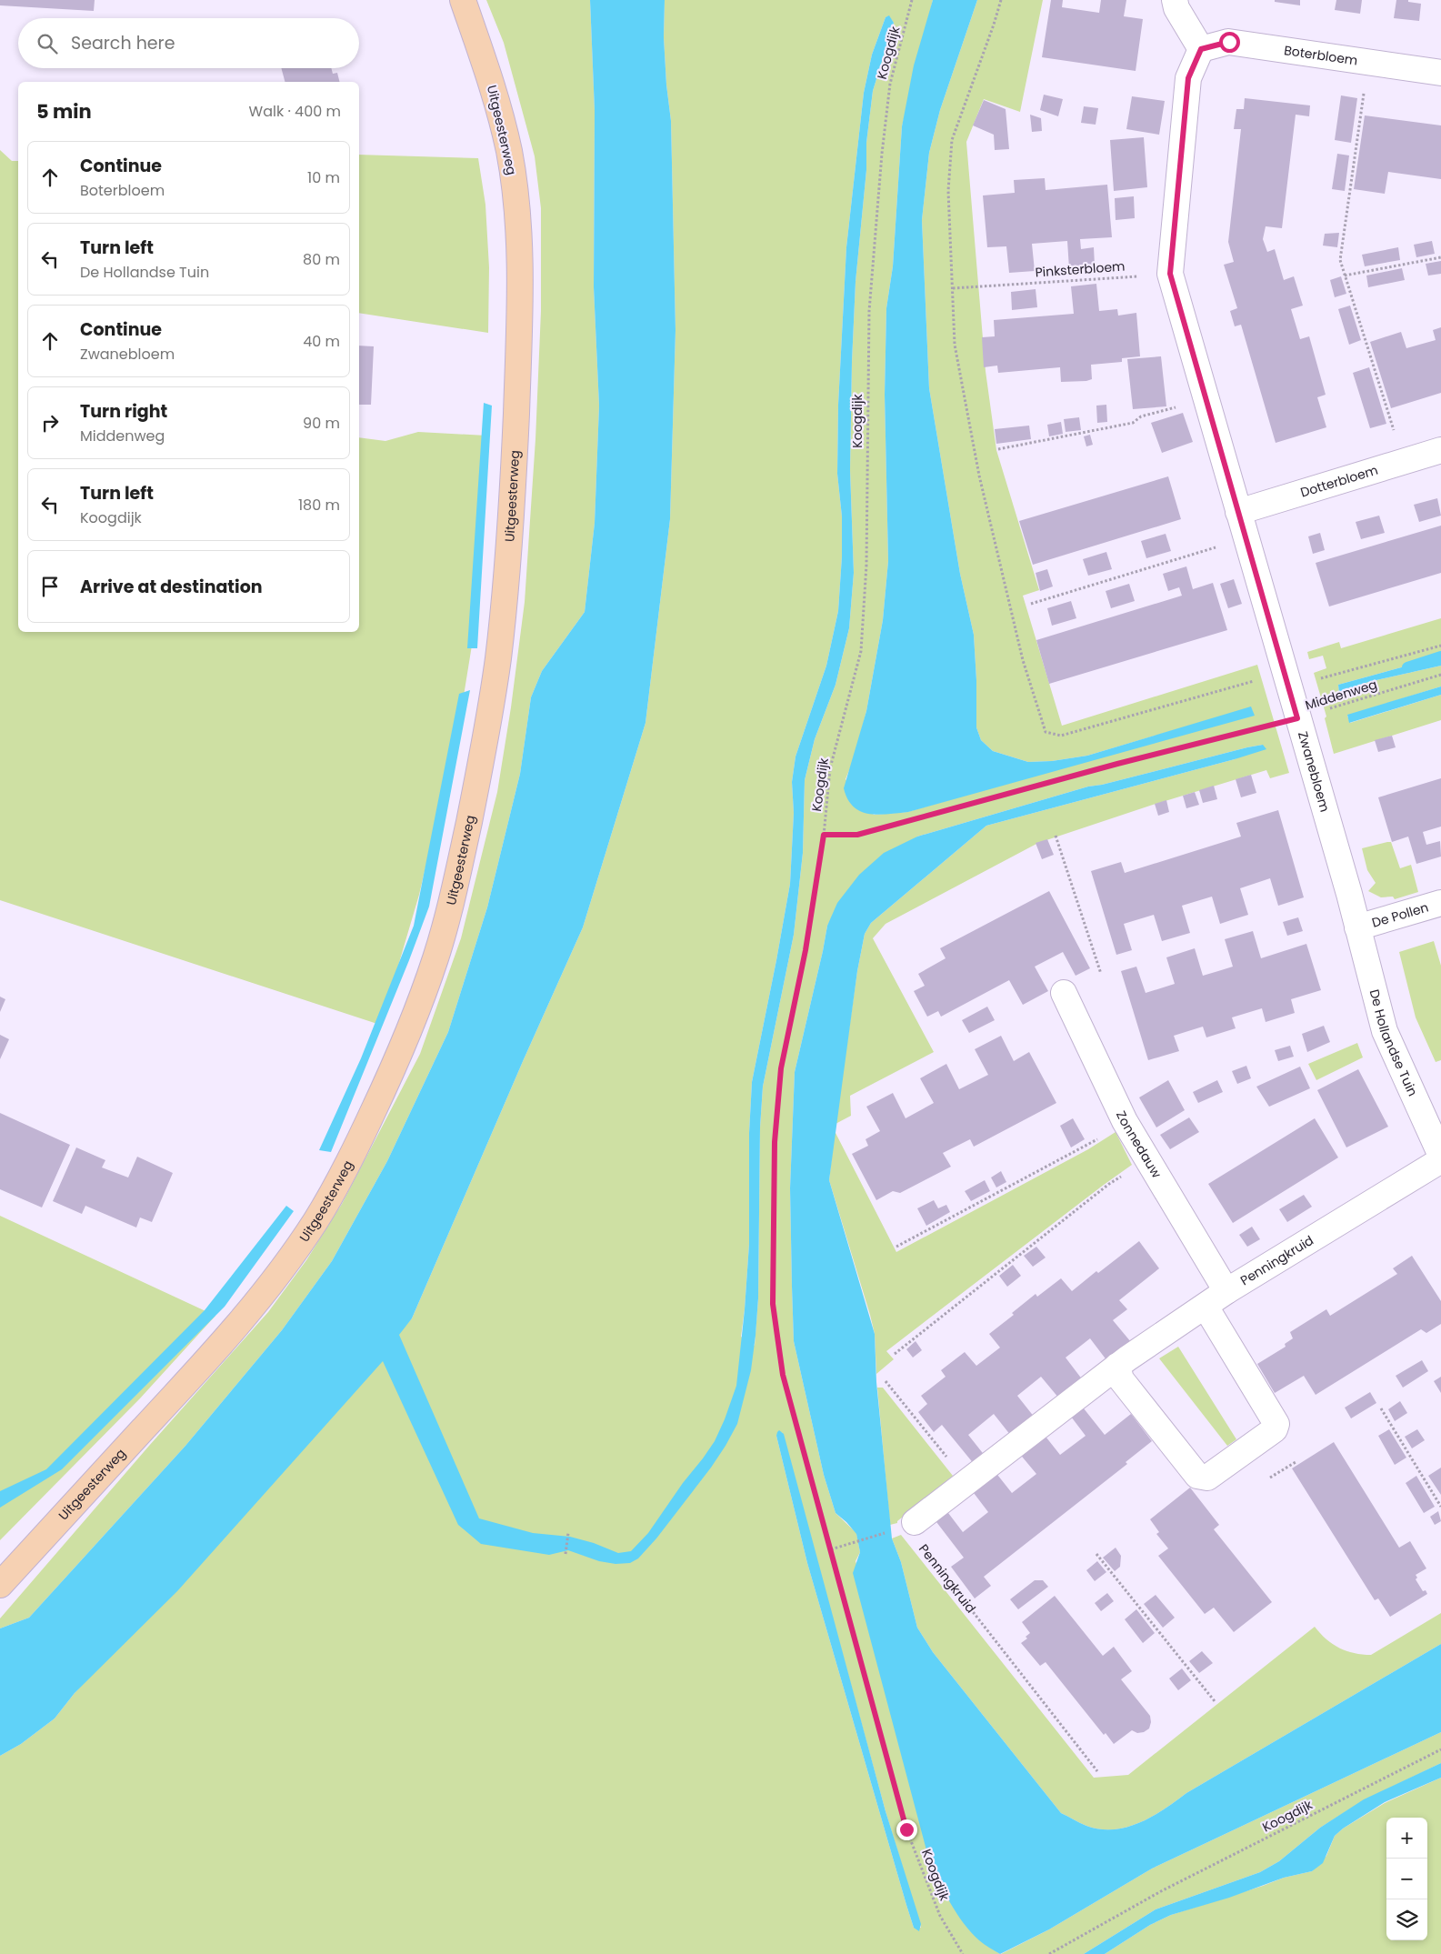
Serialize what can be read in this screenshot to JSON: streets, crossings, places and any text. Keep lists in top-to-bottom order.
{
  "streets": {
    "street": [
      "Boterbloem",
      "Uitgeesterweg",
      "Dotterbloem",
      "Zwanebloem",
      "De Pollen",
      "De Hollandse Tuin",
      "Zonnedauw",
      "Penningkruid"
    ],
    "path": ["Koogdijk", "Pinksterbloem", "Middenweg"]
  },
  "crossings": [
    ["Koogdijk", "Middenweg"],
    ["Dotterbloem", "Zwanebloem"],
    ["Middenweg", "Zwanebloem"],
    ["Zwanebloem", "De Pollen"],
    ["Zwanebloem", "De Hollandse Tuin"],
    ["De Pollen", "De Hollandse Tuin"],
    ["Zonnedauw", "Penningkruid"]
  ],
  "page": {
    "search": "Search here",
    "heading": ["5 min", "Walk · 400 m"],
    "list": [
      ["Continue", "Boterbloem", "10 m"],
      ["Turn left", "De Hollandse Tuin", "80 m"],
      ["Continue", "Zwanebloem", "40 m"],
      ["Turn right", "Middenweg", "90 m"],
      ["Turn left", "Koogdijk", "180 m"],
      "Arrive at destination"
    ],
    "map_buttons": ["+", "−"]
  }
}
